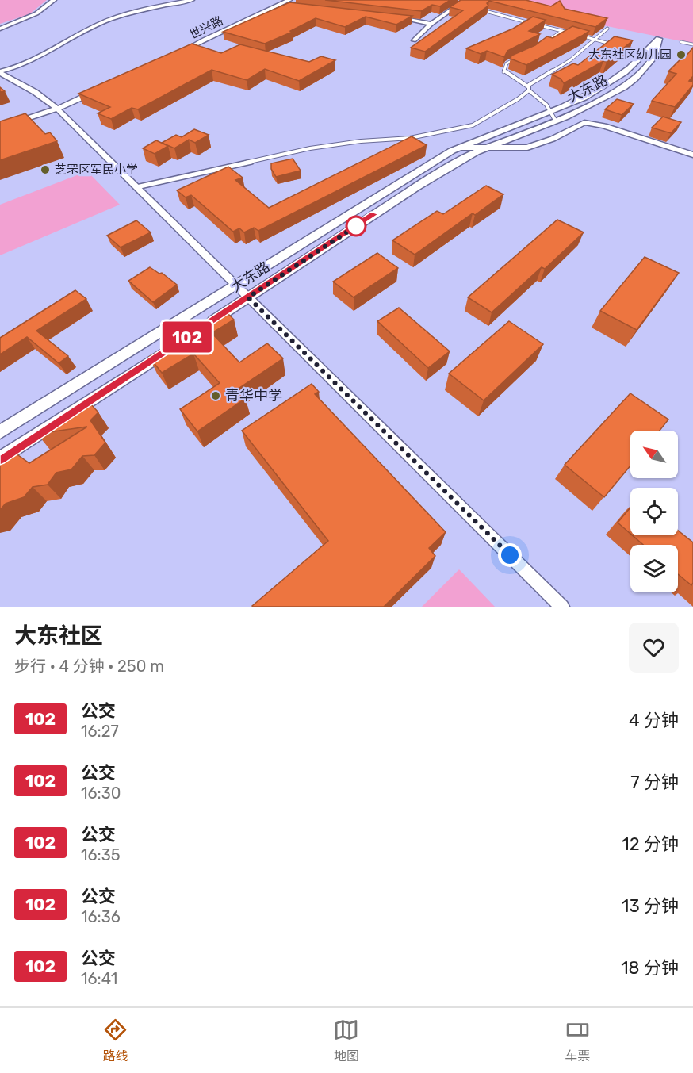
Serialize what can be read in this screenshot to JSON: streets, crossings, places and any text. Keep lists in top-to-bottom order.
{
  "streets": {
    "street": ["世兴路", "大东路"]
  },
  "places": ["大东社区幼儿园", "芝罘区军民小学", "青华中学"],
  "lines": ["bus line 102"],
  "north": "top left",
  "page": {
    "on_map": "102",
    "heading": ["大东社区", "步行 · 4 分钟 · 250 m"],
    "list": [
      {
        "mark": "102",
        "name": "公交",
        "note": "16:27",
        "value": "4 分钟"
      },
      {
        "mark": "102",
        "name": "公交",
        "note": "16:30",
        "value": "7 分钟"
      },
      {
        "mark": "102",
        "name": "公交",
        "note": "16:35",
        "value": "12 分钟"
      },
      {
        "mark": "102",
        "name": "公交",
        "note": "16:36",
        "value": "13 分钟"
      },
      {
        "mark": "102",
        "name": "公交",
        "note": "16:41",
        "value": "18 分钟"
      }
    ],
    "tabs": ["路线", "地图", "车票"]
  }
}
